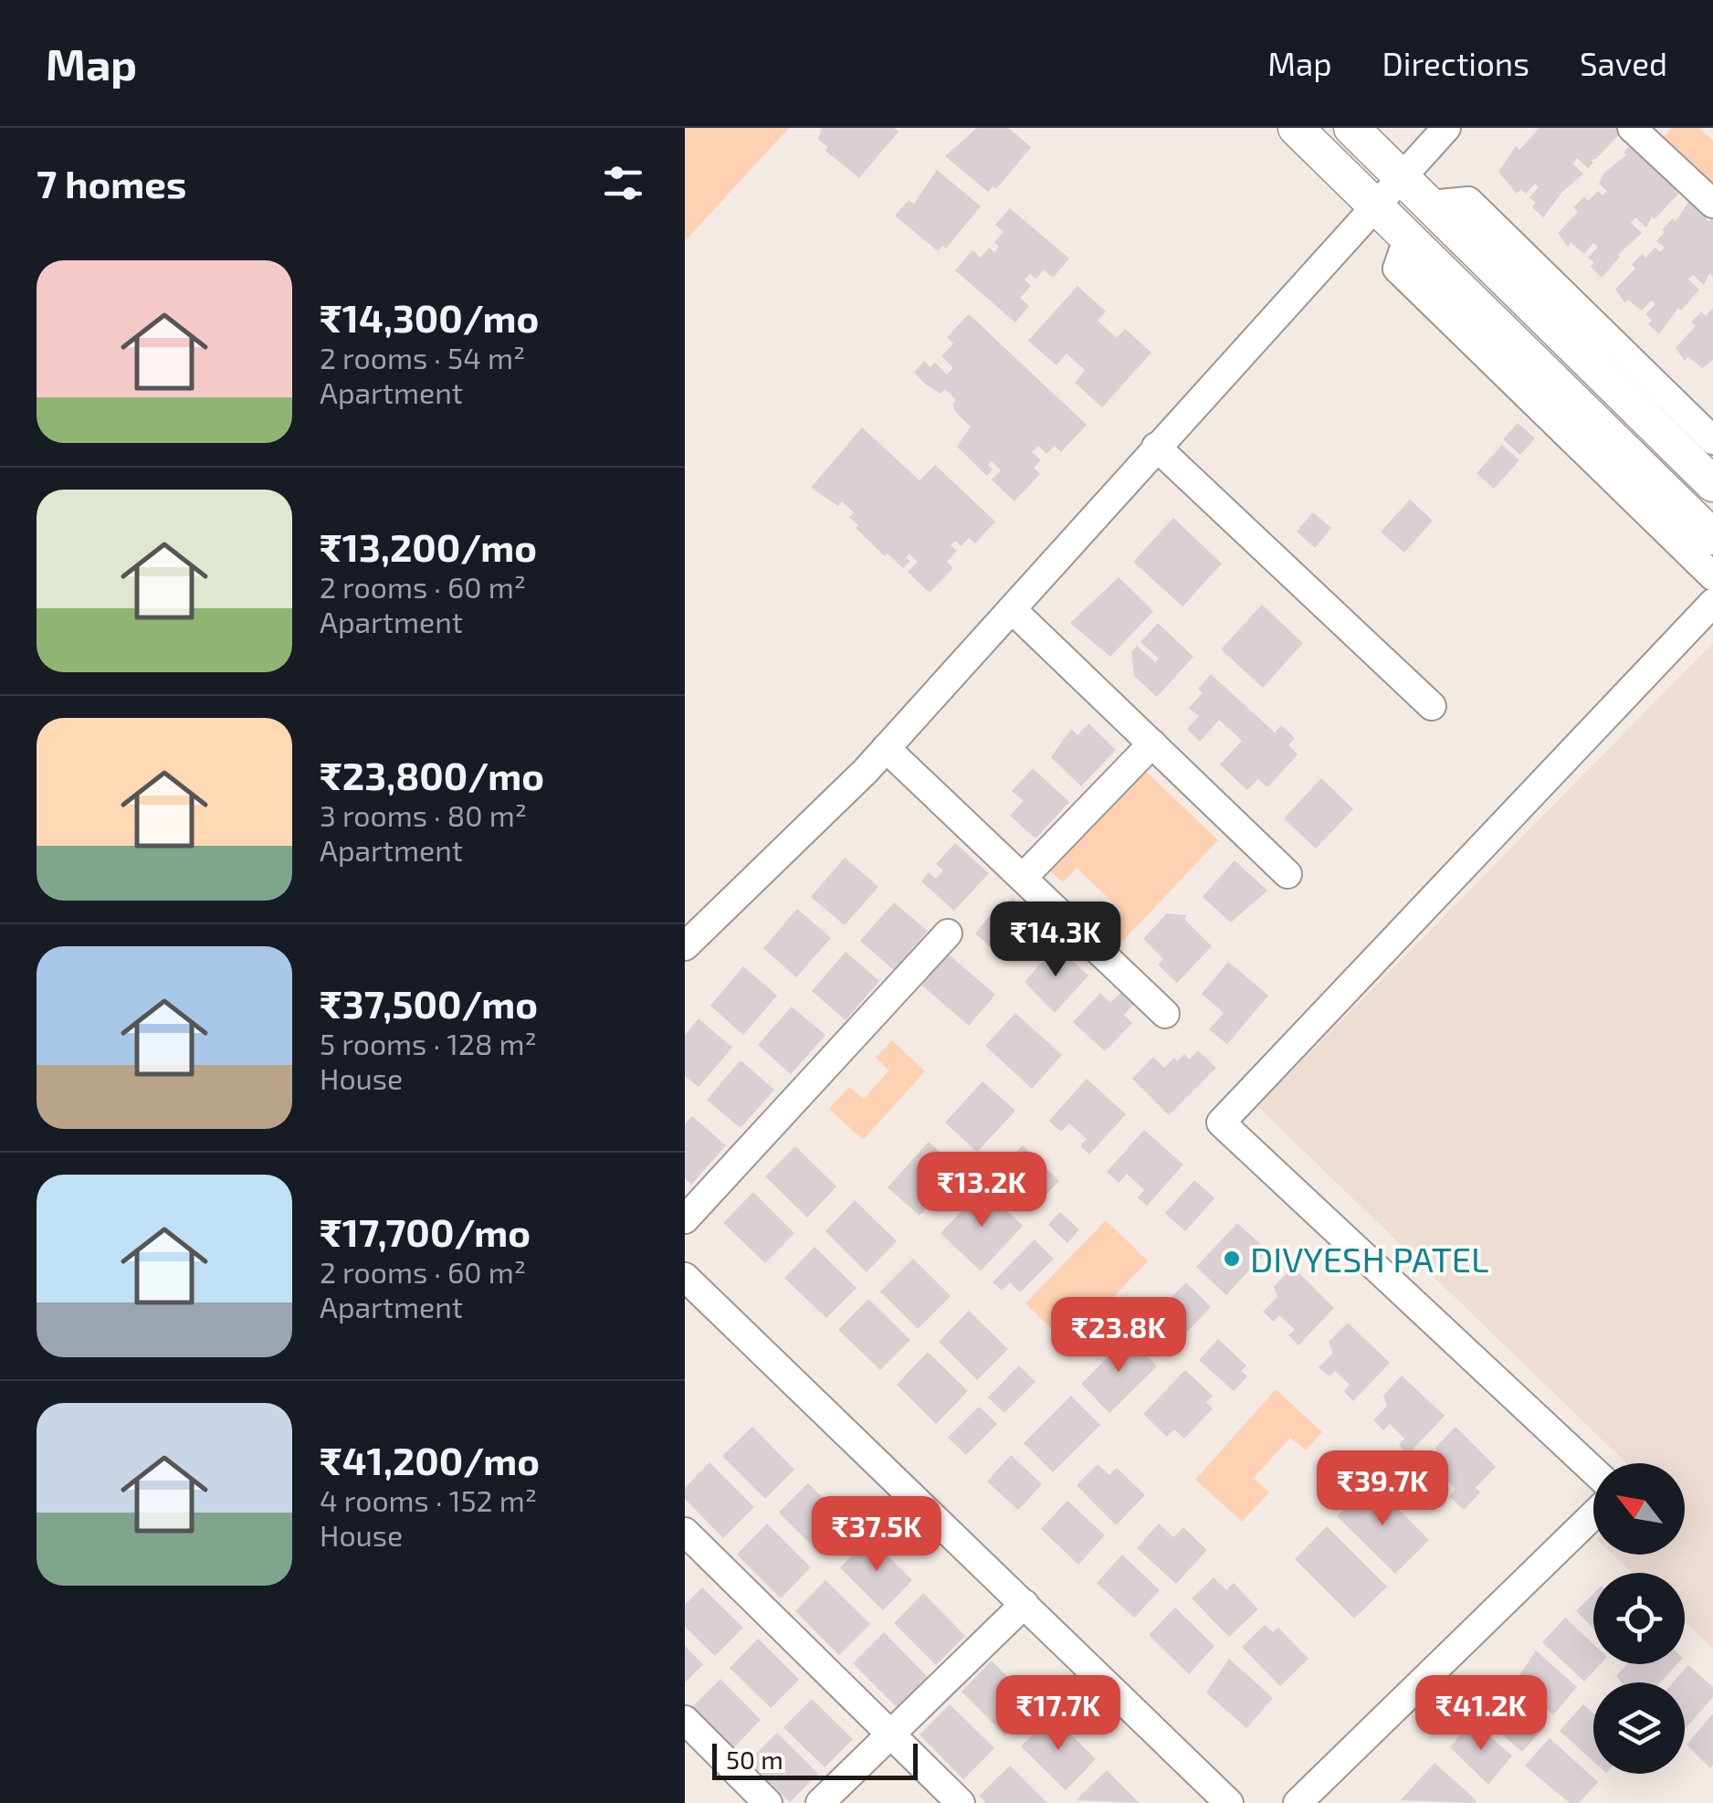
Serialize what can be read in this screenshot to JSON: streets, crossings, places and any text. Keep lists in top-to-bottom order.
{
  "places": ["DIVYESH PATEL"],
  "scale_bar": "50 m",
  "north": "top left",
  "page": {
    "header": "Map",
    "nav": ["Map", "Directions", "Saved"],
    "heading": "7 homes",
    "list": [
      {
        "name": "₹14,300/mo",
        "note": "2 rooms · 54 m² · Apartment"
      },
      {
        "name": "₹13,200/mo",
        "note": "2 rooms · 60 m² · Apartment"
      },
      {
        "name": "₹23,800/mo",
        "note": "3 rooms · 80 m² · Apartment"
      },
      {
        "name": "₹37,500/mo",
        "note": "5 rooms · 128 m² · House"
      },
      {
        "name": "₹17,700/mo",
        "note": "2 rooms · 60 m² · Apartment"
      },
      {
        "name": "₹41,200/mo",
        "note": "4 rooms · 152 m² · House"
      }
    ],
    "price": [
      "₹14.3K",
      "₹13.2K",
      "₹23.8K",
      "₹39.7K",
      "₹37.5K",
      "₹17.7K",
      "₹41.2K"
    ],
    "scale": "50 m"
  }
}
